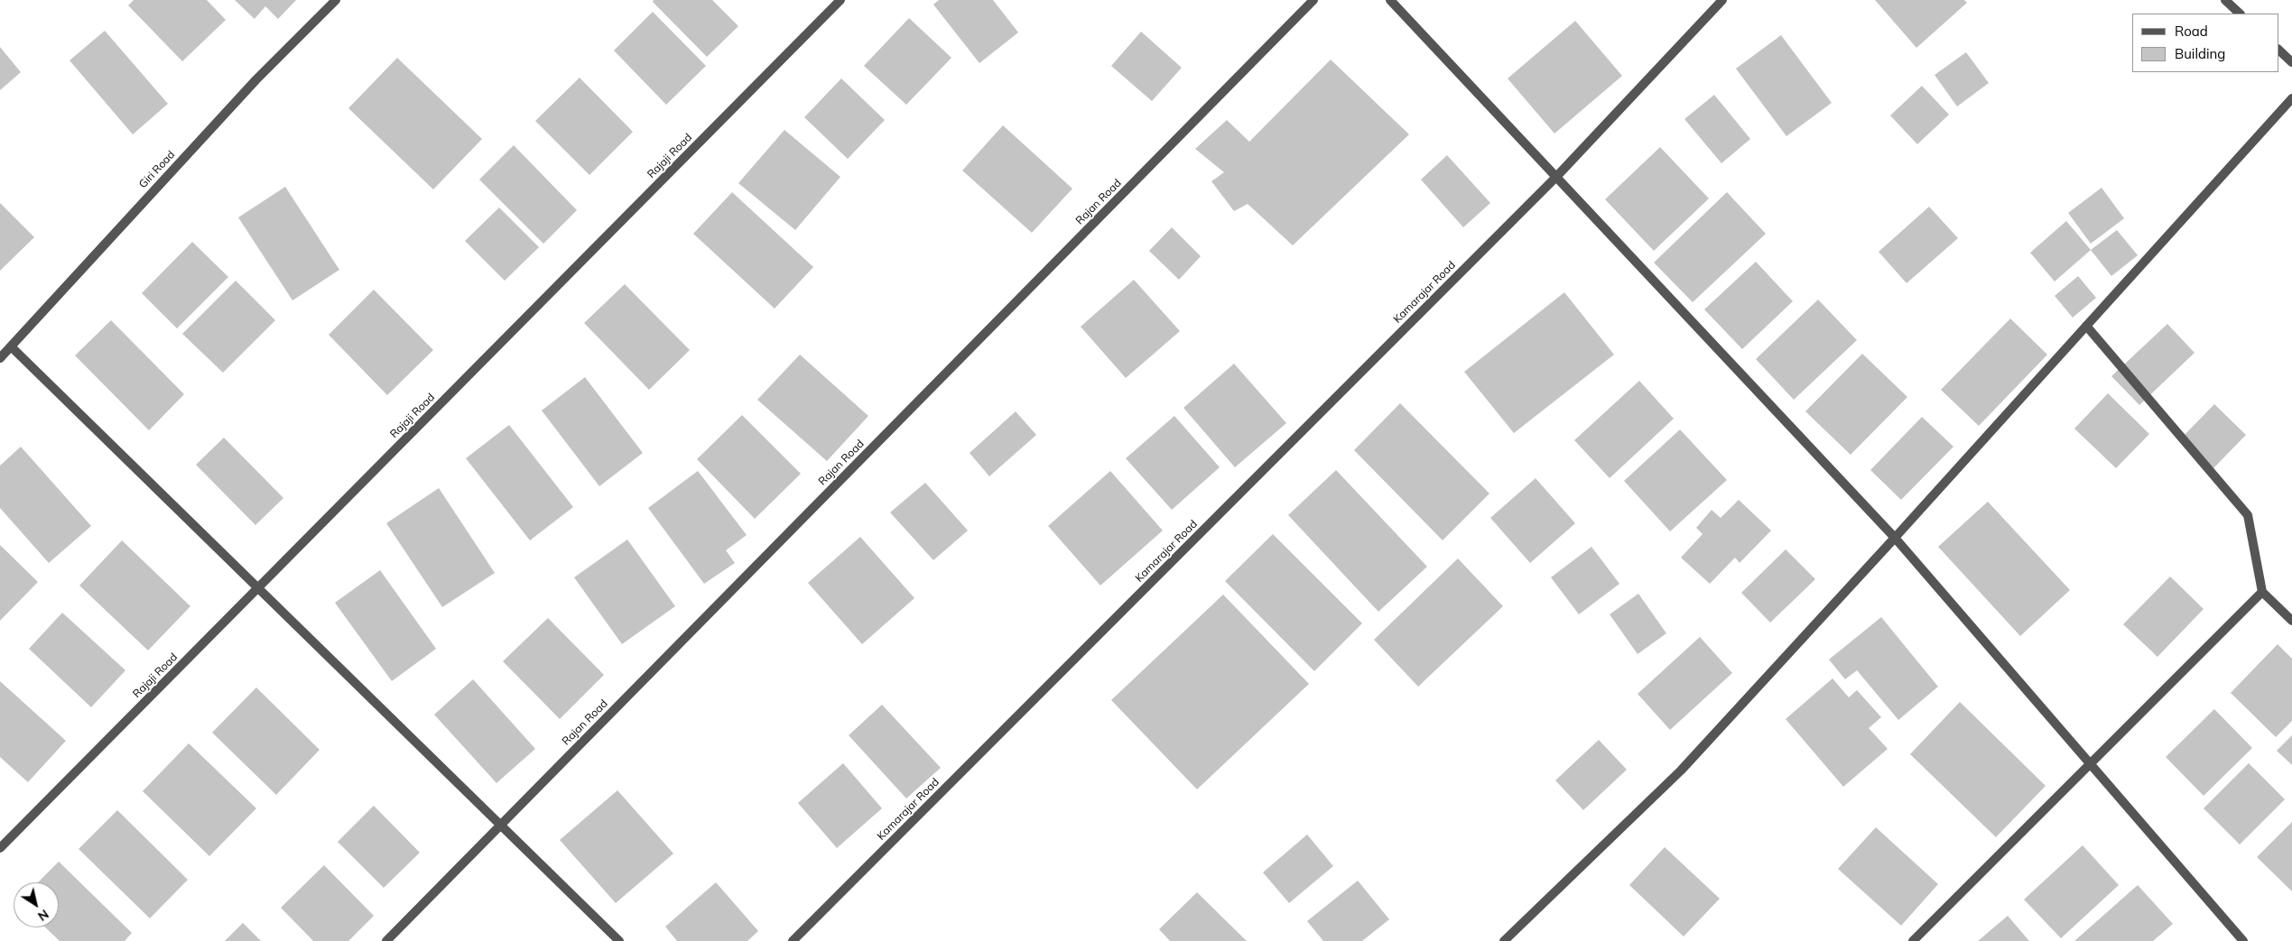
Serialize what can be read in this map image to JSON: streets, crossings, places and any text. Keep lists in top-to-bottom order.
{
  "streets": {
    "street": [
      "Rajaji Road",
      "Giri Road",
      "Rajan Road",
      "Kamarajar Road"
    ]
  },
  "legend": ["Road", "Building"],
  "north": "bottom right"
}
